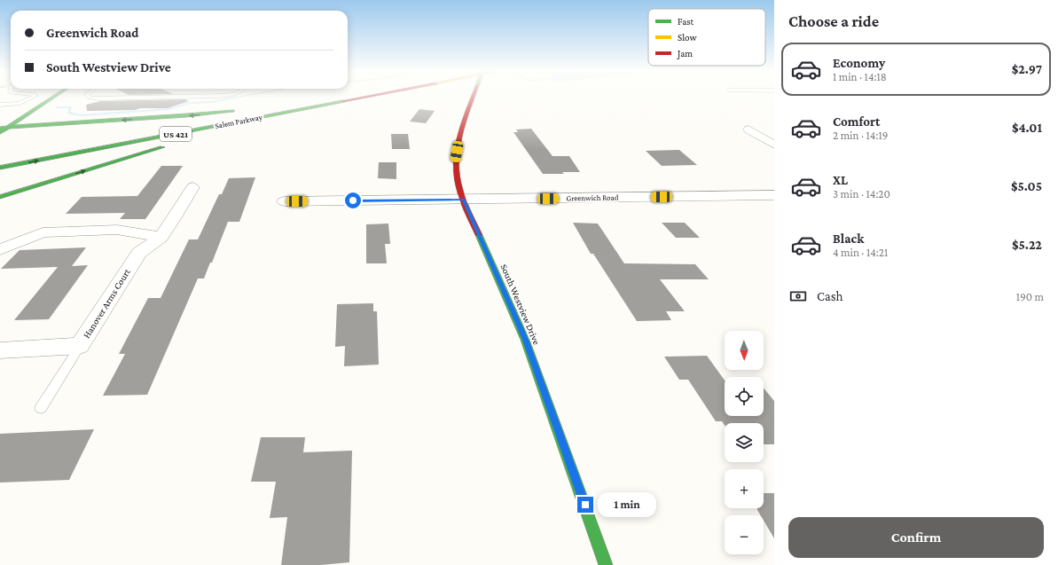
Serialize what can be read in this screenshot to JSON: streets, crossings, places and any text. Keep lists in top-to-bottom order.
{
  "streets": {
    "main road": ["Salem Parkway", "US 421", "South Westview Drive"],
    "street": ["Greenwich Road", "Hanover Arms Court"]
  },
  "crossings": [
    ["Greenwich Road", "South Westview Drive"]
  ],
  "legend": ["Fast", "Slow", "Jam"],
  "north": "bottom",
  "page": {
    "heading": "Choose a ride",
    "banner": ["Greenwich Road", "South Westview Drive"],
    "list": [
      {
        "name": "Economy",
        "note": "1 min · 14:18",
        "value": "$2.97"
      },
      {
        "name": "Comfort",
        "note": "2 min · 14:19",
        "value": "$4.01"
      },
      {
        "name": "XL",
        "note": "3 min · 14:20",
        "value": "$5.05"
      },
      {
        "name": "Black",
        "note": "4 min · 14:21",
        "value": "$5.22"
      }
    ],
    "pay": ["Cash", "190 m"],
    "map_buttons": ["+", "−"],
    "bubble": "1 min",
    "buttons": "Confirm"
  }
}
